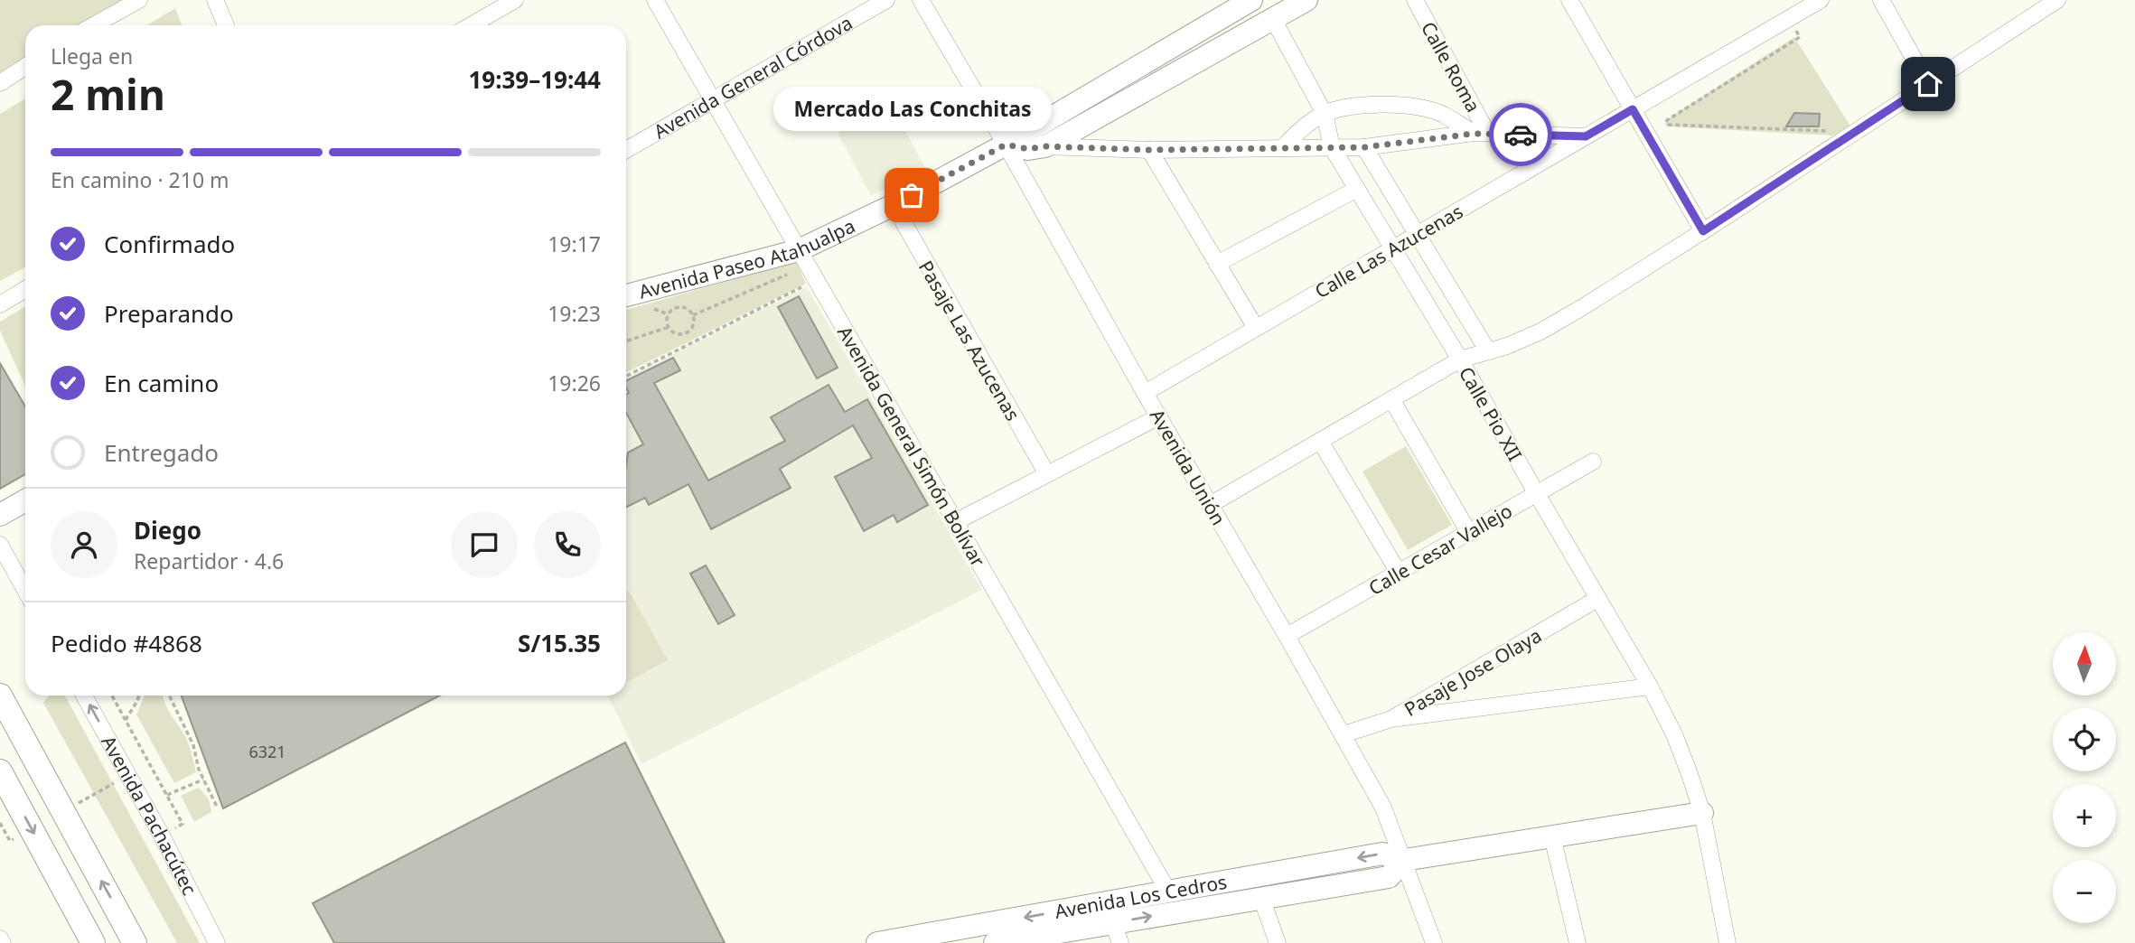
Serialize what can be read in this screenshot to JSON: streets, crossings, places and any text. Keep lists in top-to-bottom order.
{
  "streets": {
    "street": [
      "Calle Roma",
      "Avenida General Córdova",
      "Calle Las Azucenas",
      "Avenida Paseo Atahualpa",
      "Pasaje Las Azucenas",
      "Calle Pio XII",
      "Avenida General Simón Bolívar",
      "Avenida Unión",
      "Calle Cesar Vallejo",
      "Pasaje Jose Olaya",
      "Avenida Pachacútec",
      "Avenida Los Cedros"
    ]
  },
  "crossings": [
    ["Avenida General Córdova", "Avenida General Simón Bolívar"],
    ["Calle Las Azucenas", "Calle Pio XII"],
    ["Calle Las Azucenas", "Avenida Unión"],
    ["Avenida Paseo Atahualpa", "Pasaje Las Azucenas"],
    ["Avenida Paseo Atahualpa", "Avenida General Simón Bolívar"],
    ["Avenida Paseo Atahualpa", "Avenida Unión"],
    ["Calle Pio XII", "Calle Cesar Vallejo"],
    ["Calle Pio XII", "Pasaje Jose Olaya"],
    ["Calle Pio XII", "Avenida Los Cedros"],
    ["Avenida General Simón Bolívar", "Avenida Los Cedros"],
    ["Avenida Unión", "Calle Cesar Vallejo"],
    ["Avenida Unión", "Pasaje Jose Olaya"],
    ["Avenida Unión", "Avenida Los Cedros"]
  ],
  "places": ["Mercado Las Conchitas"],
  "house_numbers": ["6321"],
  "north": "top",
  "page": {
    "heading": ["2 min", "Llega en", "19:39–19:44"],
    "panel": [
      "Diego",
      "Repartidor · 4.6",
      "Pedido #4868",
      "S/15.35"
    ],
    "bubble": "Mercado Las Conchitas",
    "bar": "En camino · 210 m",
    "list": [
      ["Confirmado", "19:17"],
      ["Preparando", "19:23"],
      ["En camino", "19:26"],
      "Entregado"
    ],
    "map_buttons": ["+", "−"]
  }
}
